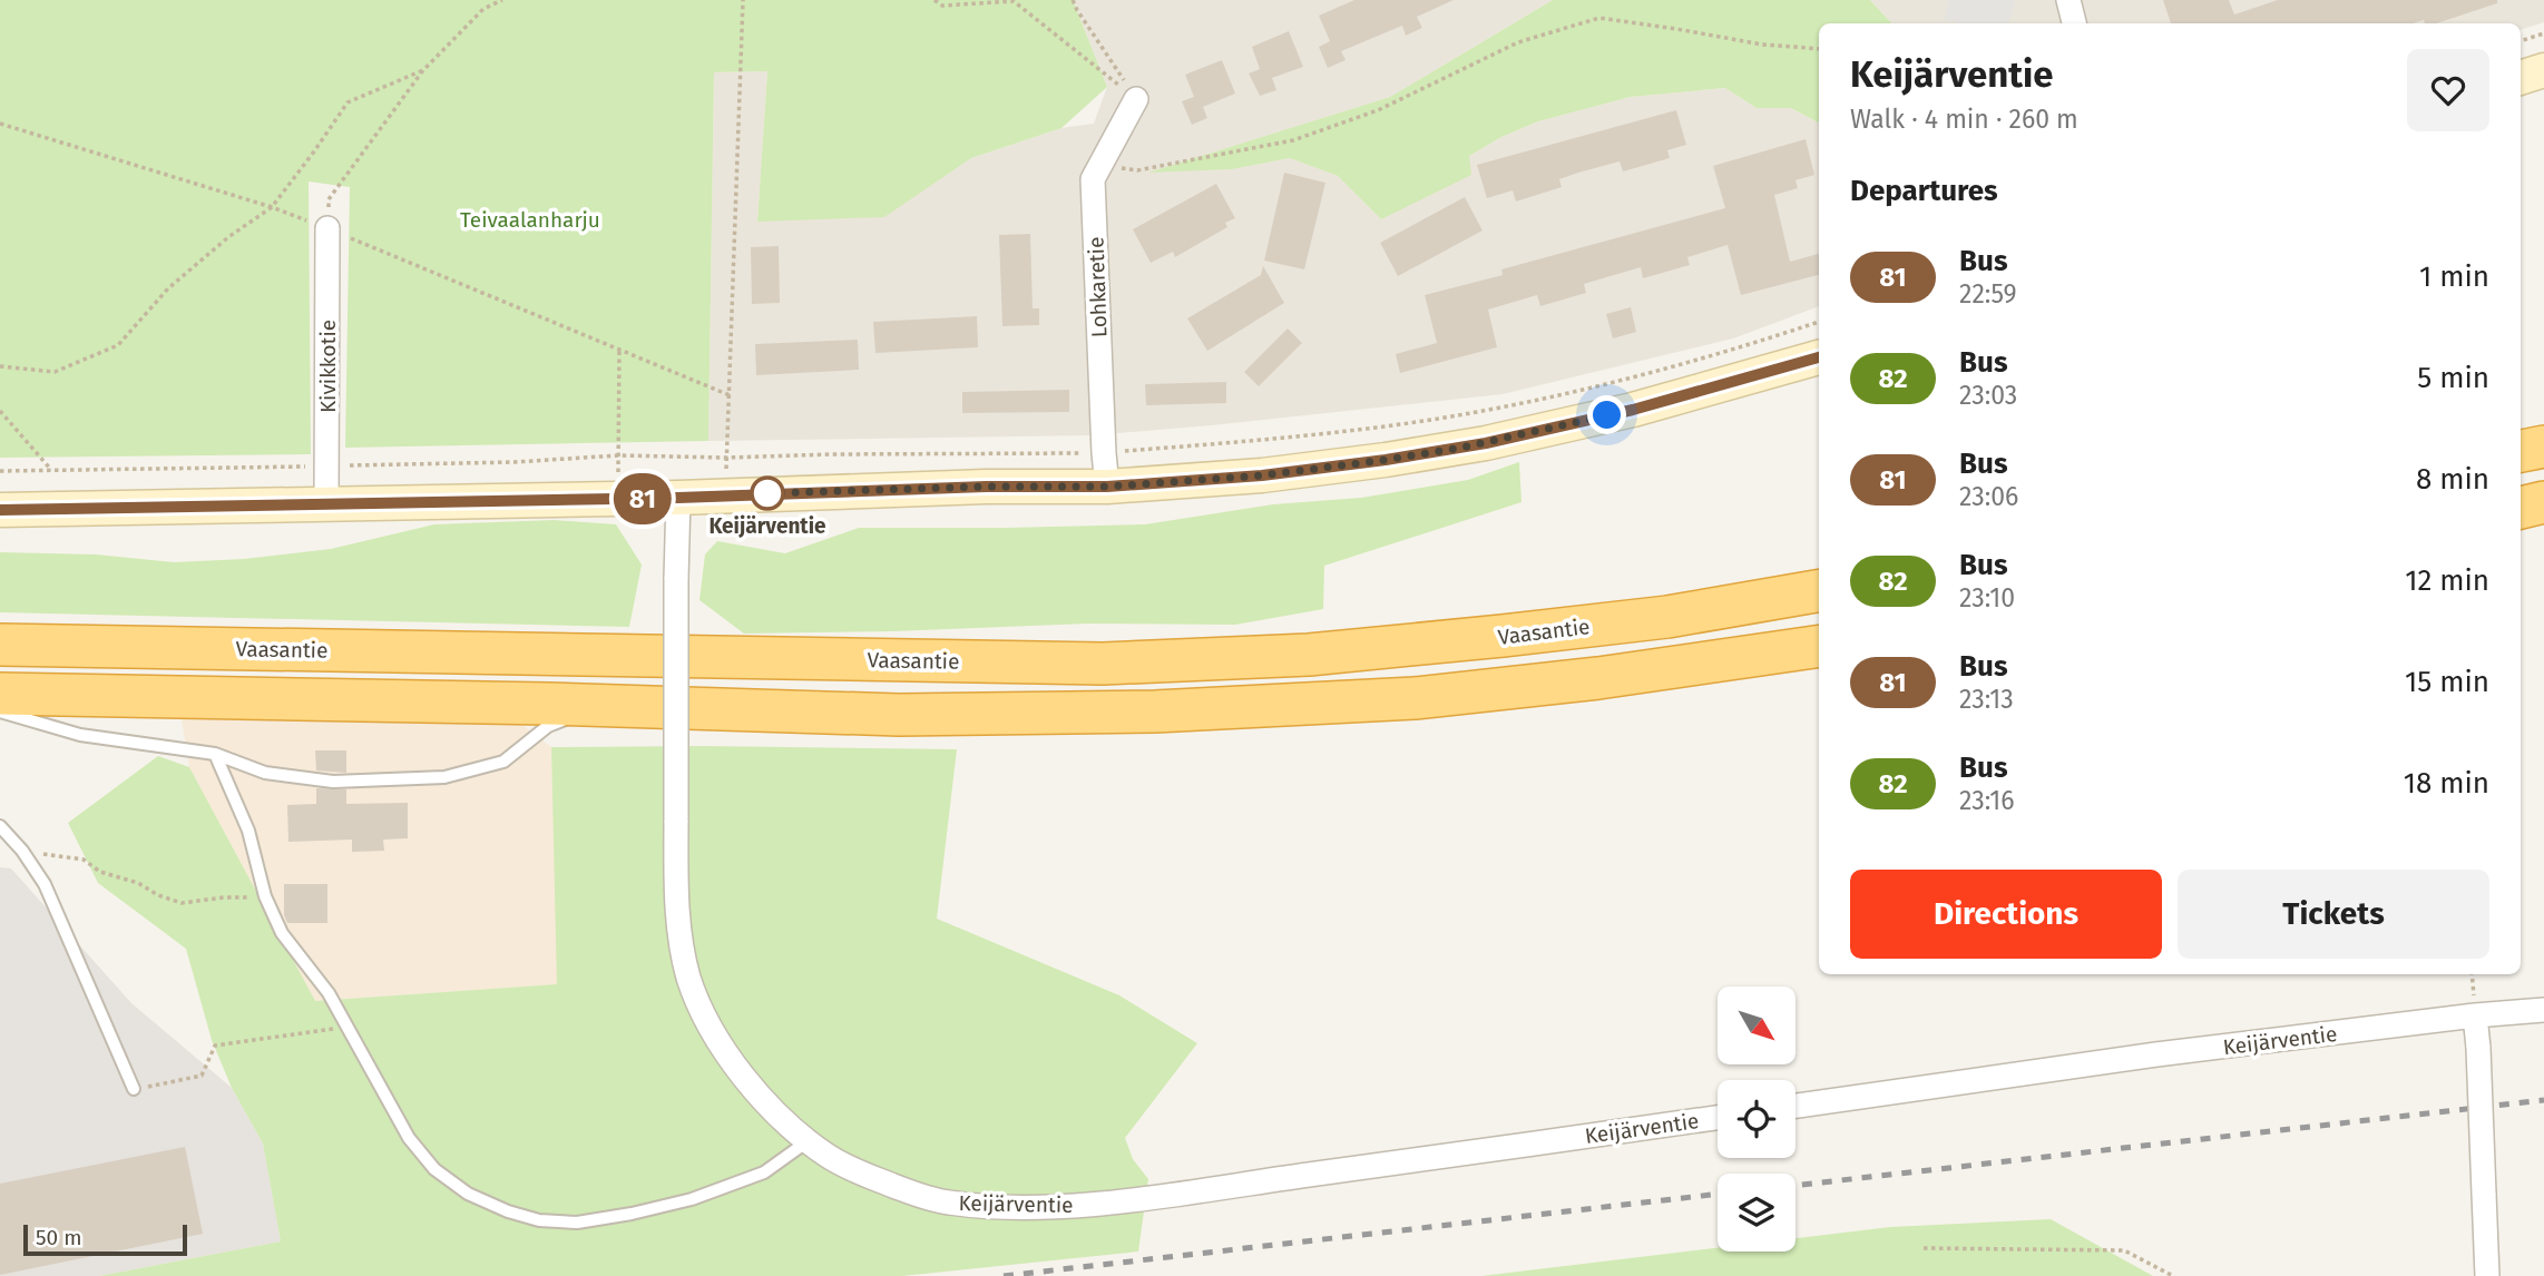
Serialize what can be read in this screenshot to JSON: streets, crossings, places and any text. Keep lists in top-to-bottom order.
{
  "streets": {
    "highway": ["Vaasantie"],
    "street": ["Lohkaretie", "Kivikkotie", "Keijärventie"]
  },
  "parks": ["Teivaalanharju"],
  "places": ["Keijärventie"],
  "lines": ["bus line 81"],
  "scale_bar": "50 m",
  "north": "bottom right",
  "page": {
    "on_map": "81",
    "heading": [
      ["Keijärventie", "Walk · 4 min · 260 m"],
      "Departures"
    ],
    "list": [
      {
        "mark": "81",
        "name": "Bus",
        "note": "22:59",
        "value": "1 min"
      },
      {
        "mark": "82",
        "name": "Bus",
        "note": "23:03",
        "value": "5 min"
      },
      {
        "mark": "81",
        "name": "Bus",
        "note": "23:06",
        "value": "8 min"
      },
      {
        "mark": "82",
        "name": "Bus",
        "note": "23:10",
        "value": "12 min"
      },
      {
        "mark": "81",
        "name": "Bus",
        "note": "23:13",
        "value": "15 min"
      },
      {
        "mark": "82",
        "name": "Bus",
        "note": "23:16",
        "value": "18 min"
      }
    ],
    "buttons": ["Directions", "Tickets"],
    "scale": "50 m"
  }
}
